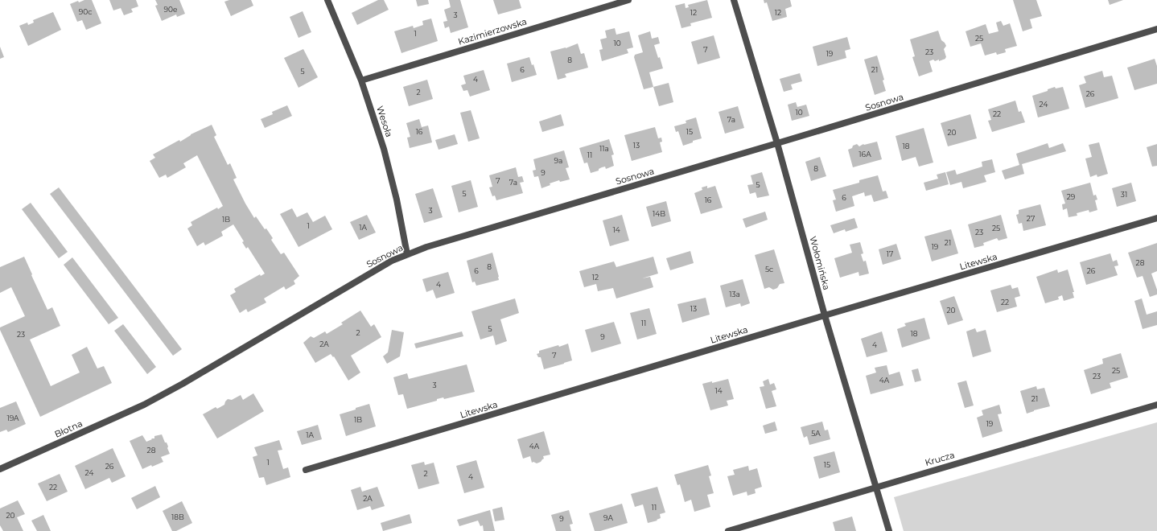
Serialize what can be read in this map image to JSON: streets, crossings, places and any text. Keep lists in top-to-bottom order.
{
  "streets": {
    "street": [
      "Kazimierzowska",
      "Sosnowa",
      "Wesoła",
      "Litewska",
      "Wołomińska",
      "Błotna",
      "Krucza"
    ]
  },
  "crossings": [
    ["Kazimierzowska", "Wesoła"],
    ["Sosnowa", "Wesoła"],
    ["Sosnowa", "Wołomińska"],
    ["Sosnowa", "Błotna"],
    ["Litewska", "Wołomińska"],
    ["Wołomińska", "Krucza"]
  ],
  "house_numbers": [
    "90e",
    "90c",
    "12",
    "12",
    "3",
    "1",
    "25",
    "10",
    "7",
    "23",
    "19",
    "8",
    "6",
    "21",
    "5",
    "4",
    "2",
    "26",
    "24",
    "10",
    "22",
    "7a",
    "16",
    "15",
    "20",
    "13",
    "18",
    "11a",
    "16A",
    "11",
    "9a",
    "8",
    "9",
    "7",
    "7a",
    "5",
    "5",
    "31",
    "29",
    "6",
    "16",
    "3",
    "14B",
    "27",
    "1B",
    "1",
    "1A",
    "25",
    "14",
    "23",
    "21",
    "19",
    "17",
    "28",
    "8",
    "5c",
    "6",
    "26",
    "12",
    "4",
    "13a",
    "22",
    "13",
    "20",
    "11",
    "5",
    "2",
    "18",
    "23",
    "9",
    "2A",
    "4",
    "7",
    "25",
    "23",
    "4A",
    "3",
    "14",
    "21",
    "19A",
    "1B",
    "19",
    "5A",
    "1A",
    "4A",
    "28",
    "1",
    "15",
    "26",
    "24",
    "2",
    "4",
    "22",
    "2A",
    "11",
    "20",
    "18B",
    "9A",
    "9"
  ]
}
